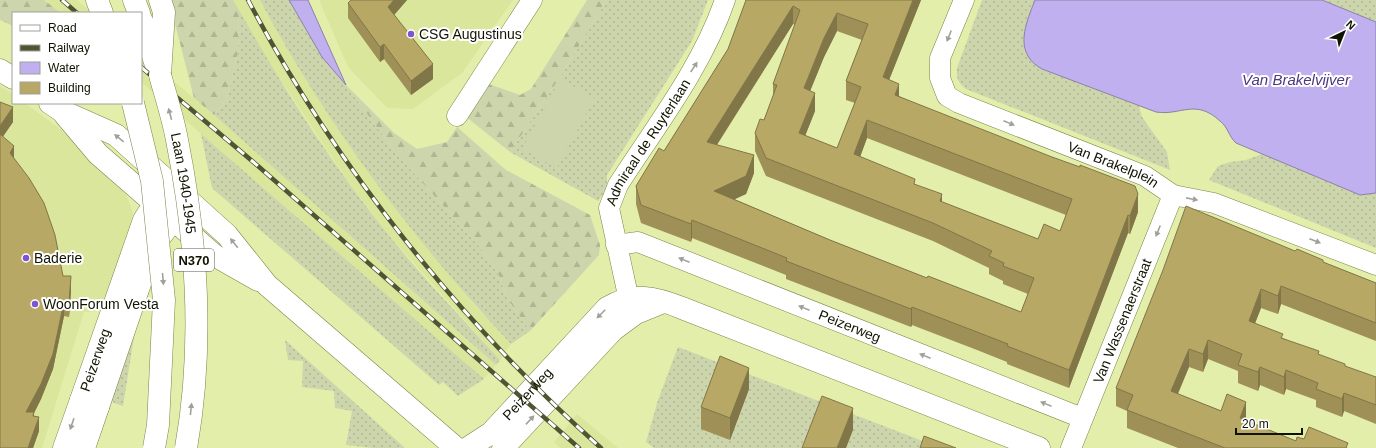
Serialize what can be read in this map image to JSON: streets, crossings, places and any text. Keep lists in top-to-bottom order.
{
  "streets": {
    "main road": ["Laan 1940-1945", "N370", "Peizerweg"],
    "street": ["Admiraal de Ruyterlaan", "Van Brakelplein", "Van Wassenaerstraat"]
  },
  "crossings": [
    ["Admiraal de Ruyterlaan", "Peizerweg"],
    ["Van Brakelplein", "Van Wassenaerstraat"],
    ["Laan 1940-1945", "N370"],
    ["Laan 1940-1945", "Peizerweg"],
    ["Van Wassenaerstraat", "Peizerweg"]
  ],
  "one_way": ["Van Brakelplein", "Van Wassenaerstraat"],
  "water": ["Van Brakelvijver"],
  "places": ["CSG Augustinus", "Baderie", "WoonForum Vesta"],
  "legend": [
    "Road",
    "Railway",
    "Water",
    "Building"
  ],
  "scale_bar": "20 m",
  "north": "top right"
}
